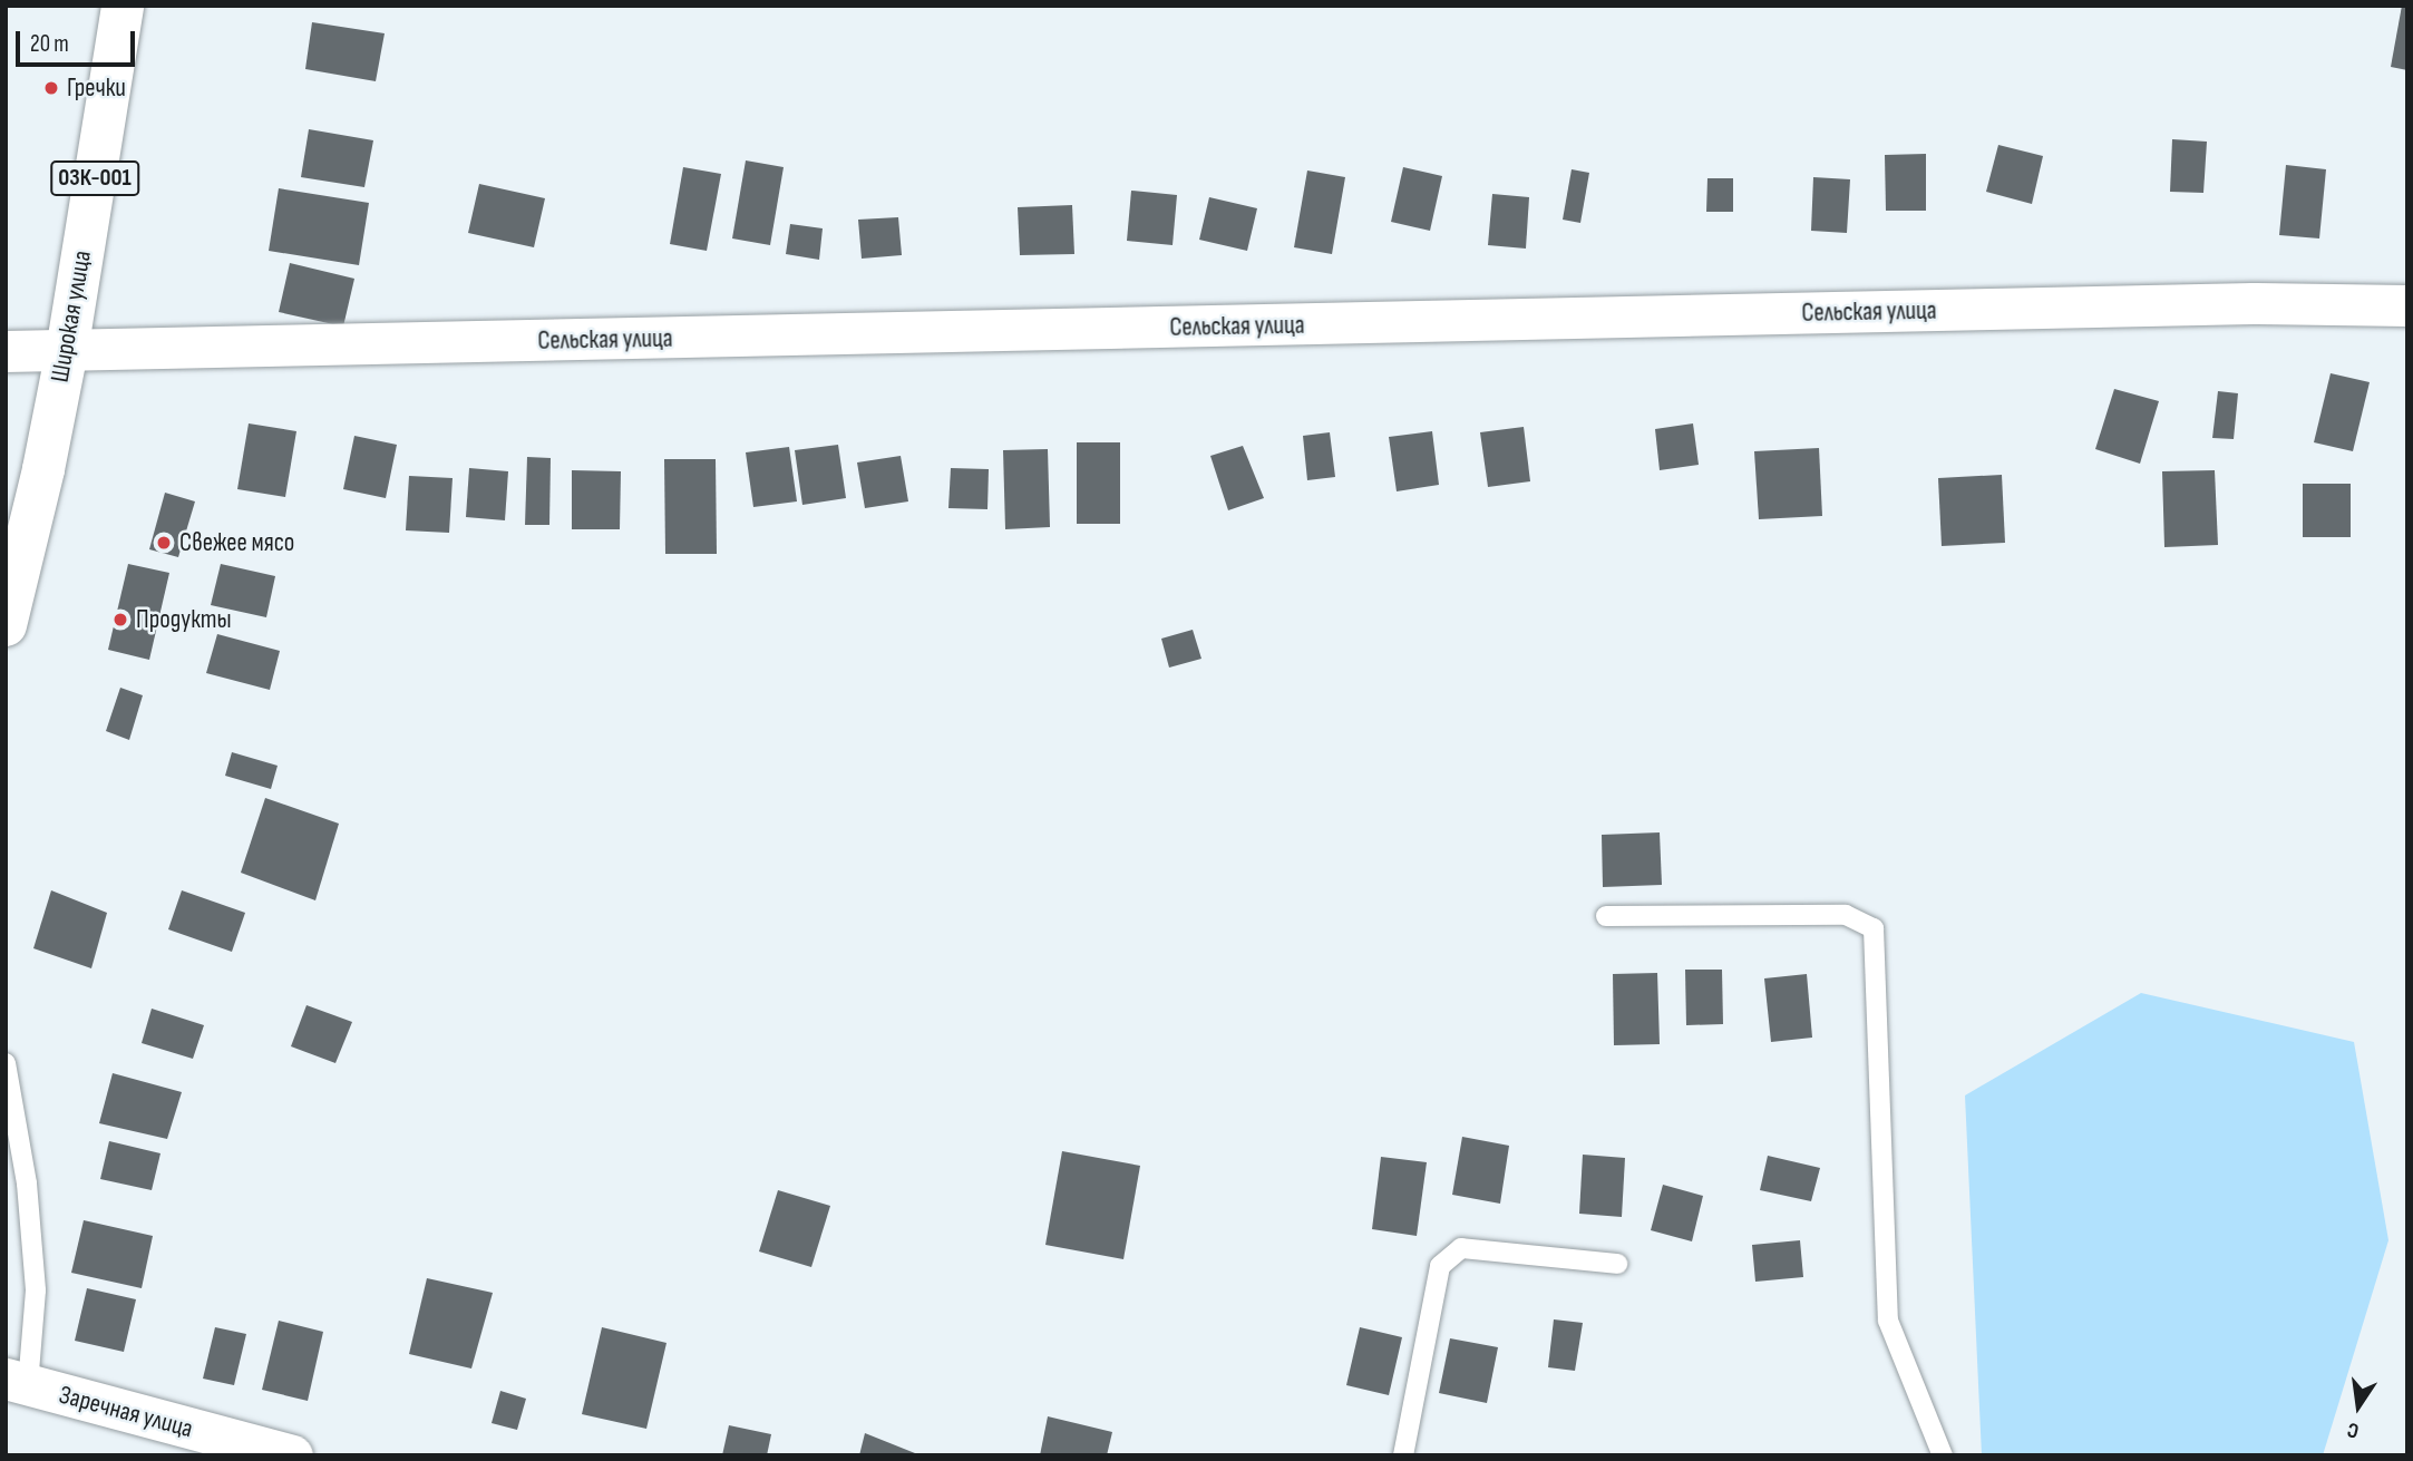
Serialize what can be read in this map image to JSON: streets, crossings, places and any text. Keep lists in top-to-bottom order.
{
  "streets": {
    "main road": ["03К-001", "Широкая улица"],
    "street": ["Сельская улица", "Заречная улица"]
  },
  "crossings": [
    ["Сельская улица", "Широкая улица"]
  ],
  "places": ["Гречки", "Свежее мясо", "Продукты"],
  "scale_bar": "20 m",
  "north": "bottom"
}
